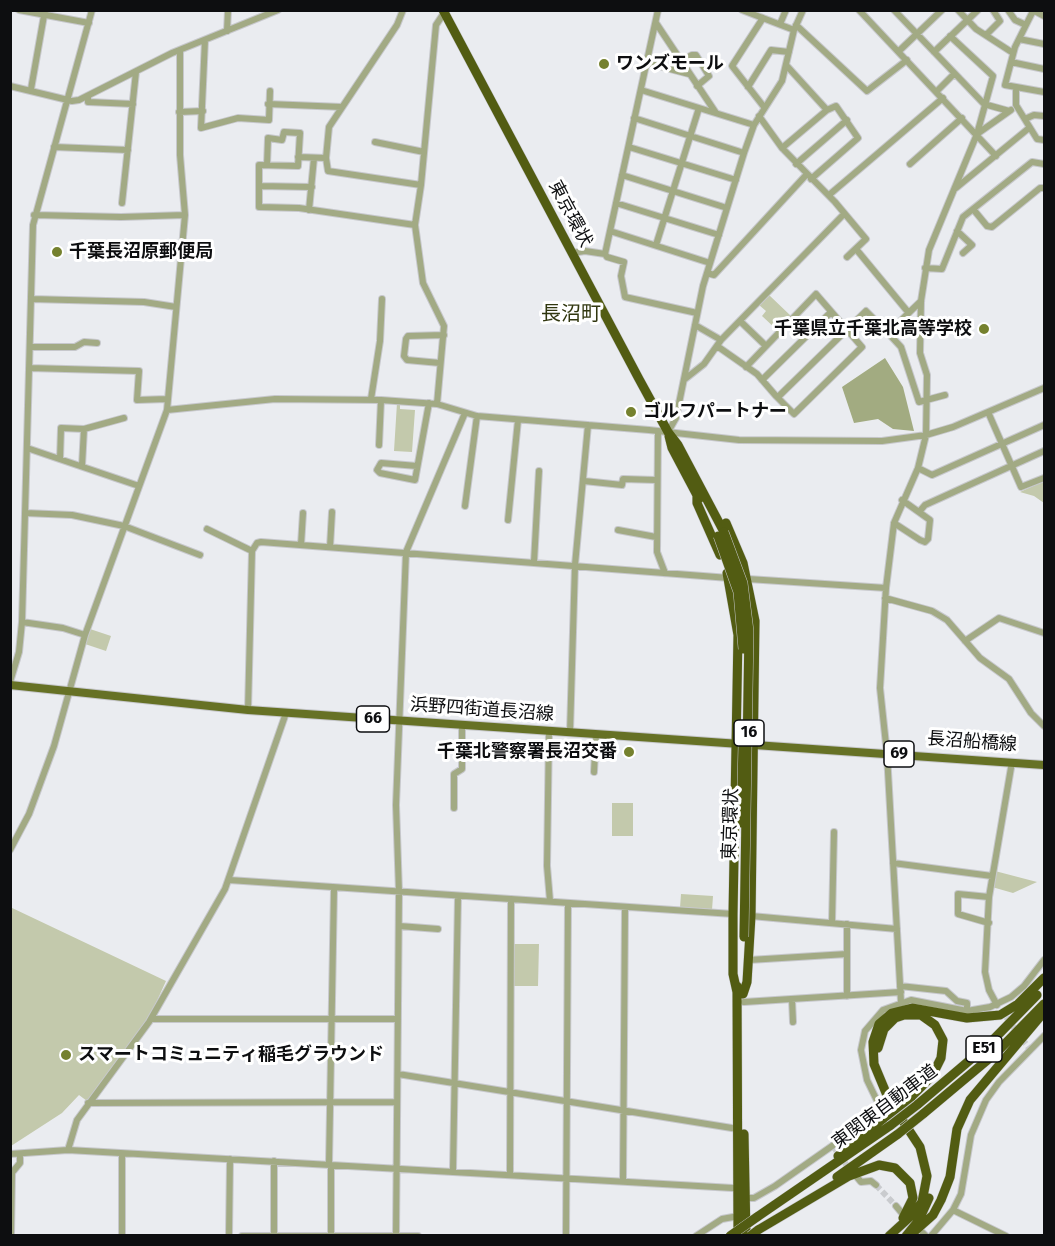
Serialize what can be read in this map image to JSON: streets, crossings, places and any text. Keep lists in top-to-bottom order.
{
  "streets": {
    "highway": [
      "東京環状",
      "16",
      "E51",
      "東関東自動車道"
    ],
    "main road": [
      "浜野四街道長沼線",
      "66",
      "長沼船橋線",
      "69"
    ]
  },
  "crossings": [
    ["東京環状", "16"],
    ["東京環状", "東関東自動車道"],
    ["浜野四街道長沼線", "16"],
    ["浜野四街道長沼線", "長沼船橋線"],
    ["16", "長沼船橋線"]
  ],
  "districts": ["長沼町"],
  "places": [
    "ワンズモール",
    "千葉長沼原郵便局",
    "千葉県立千葉北高等学校",
    "ゴルフパートナー",
    "千葉北警察署長沼交番",
    "スマートコミュニティ稲毛グラウンド"
  ]
}
